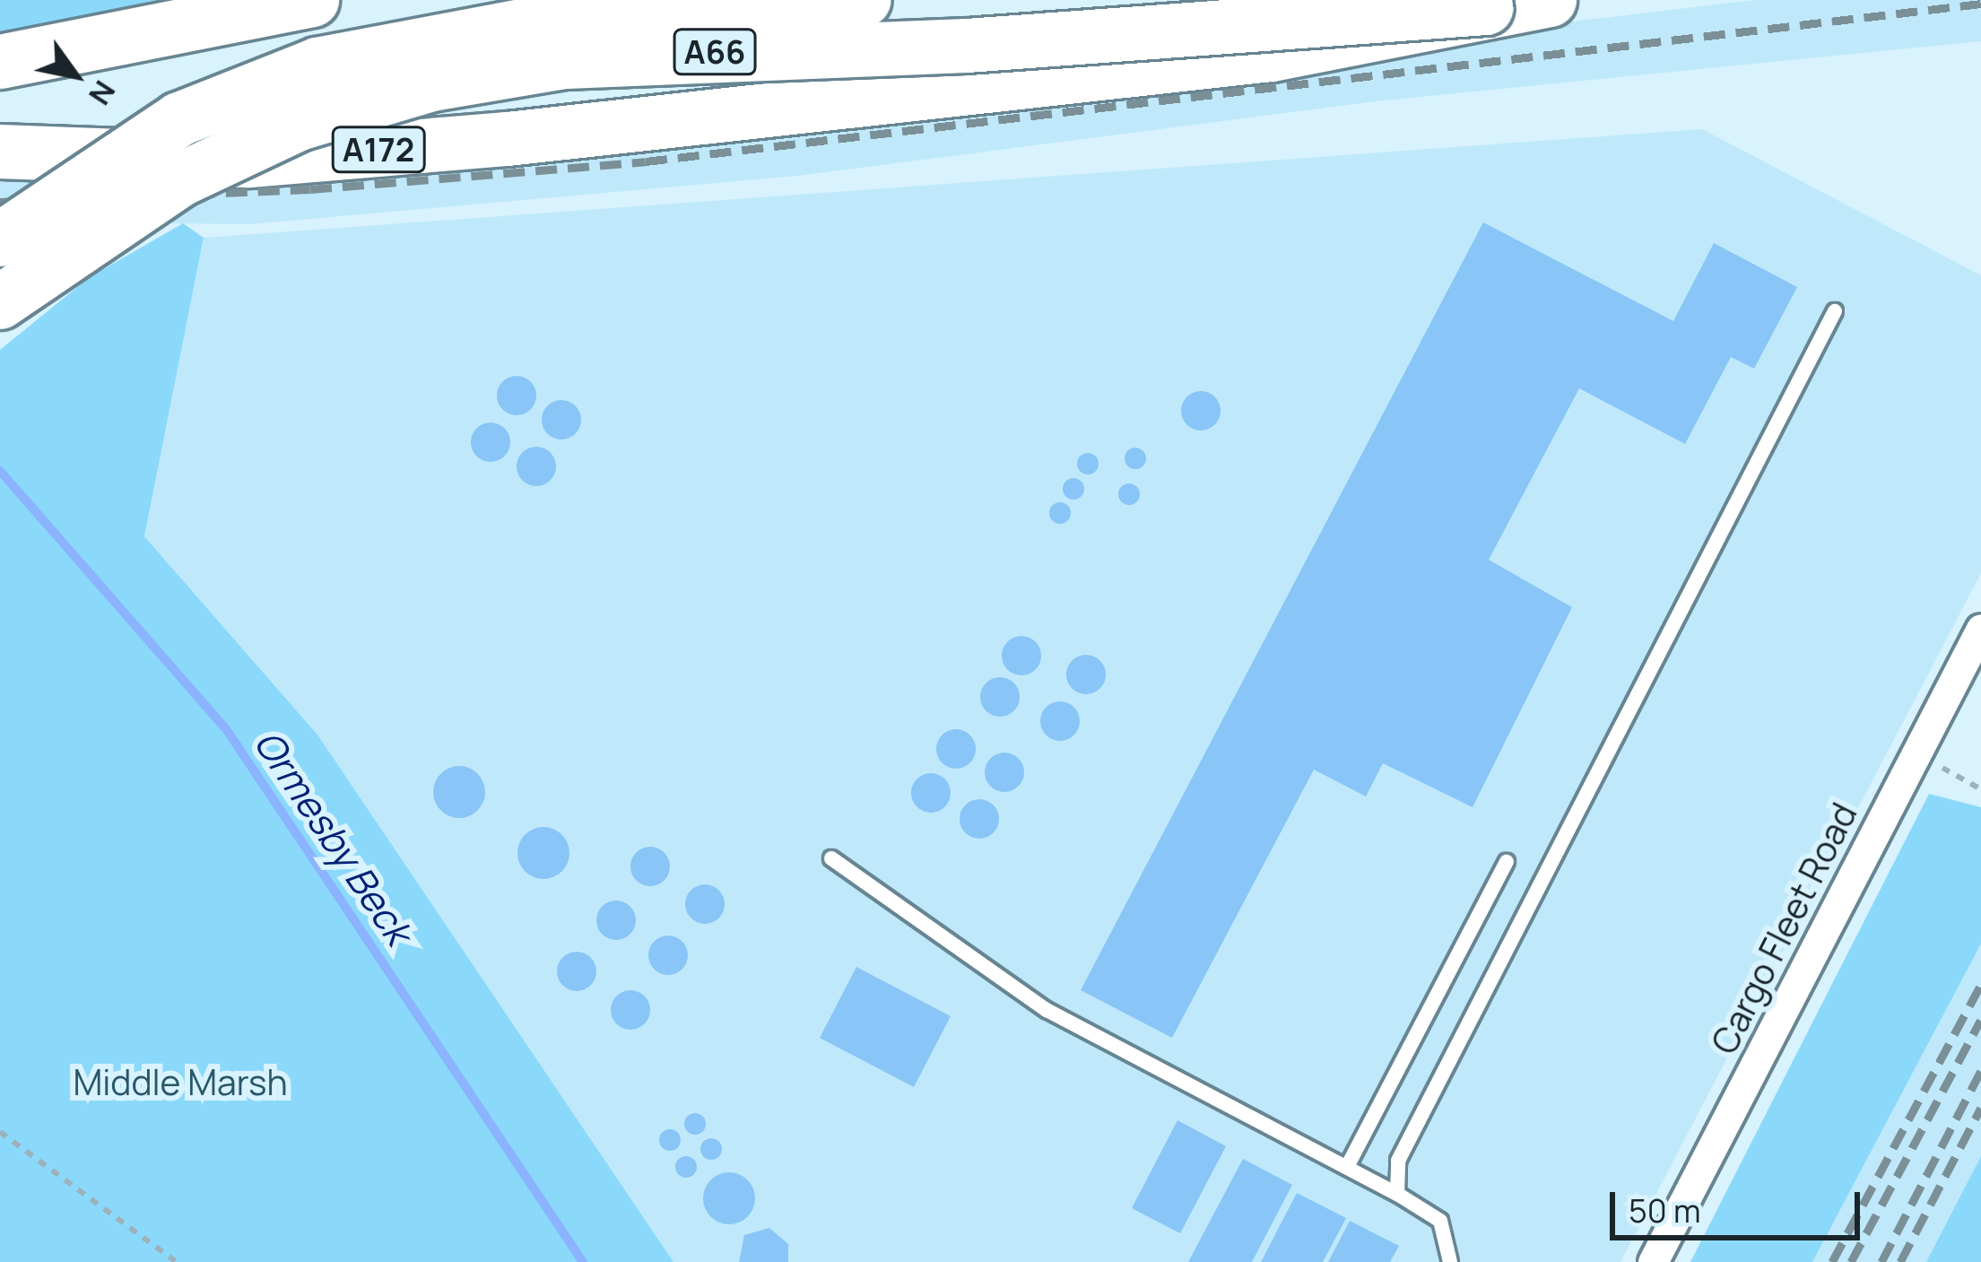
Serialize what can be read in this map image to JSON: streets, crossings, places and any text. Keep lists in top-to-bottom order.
{
  "streets": {
    "highway": ["A66", "A172"],
    "street": ["Cargo Fleet Road"]
  },
  "crossings": [
    ["A66", "A172"]
  ],
  "water": ["Ormesby Beck"],
  "parks": ["Middle Marsh"],
  "scale_bar": "50 m",
  "north": "bottom right"
}
